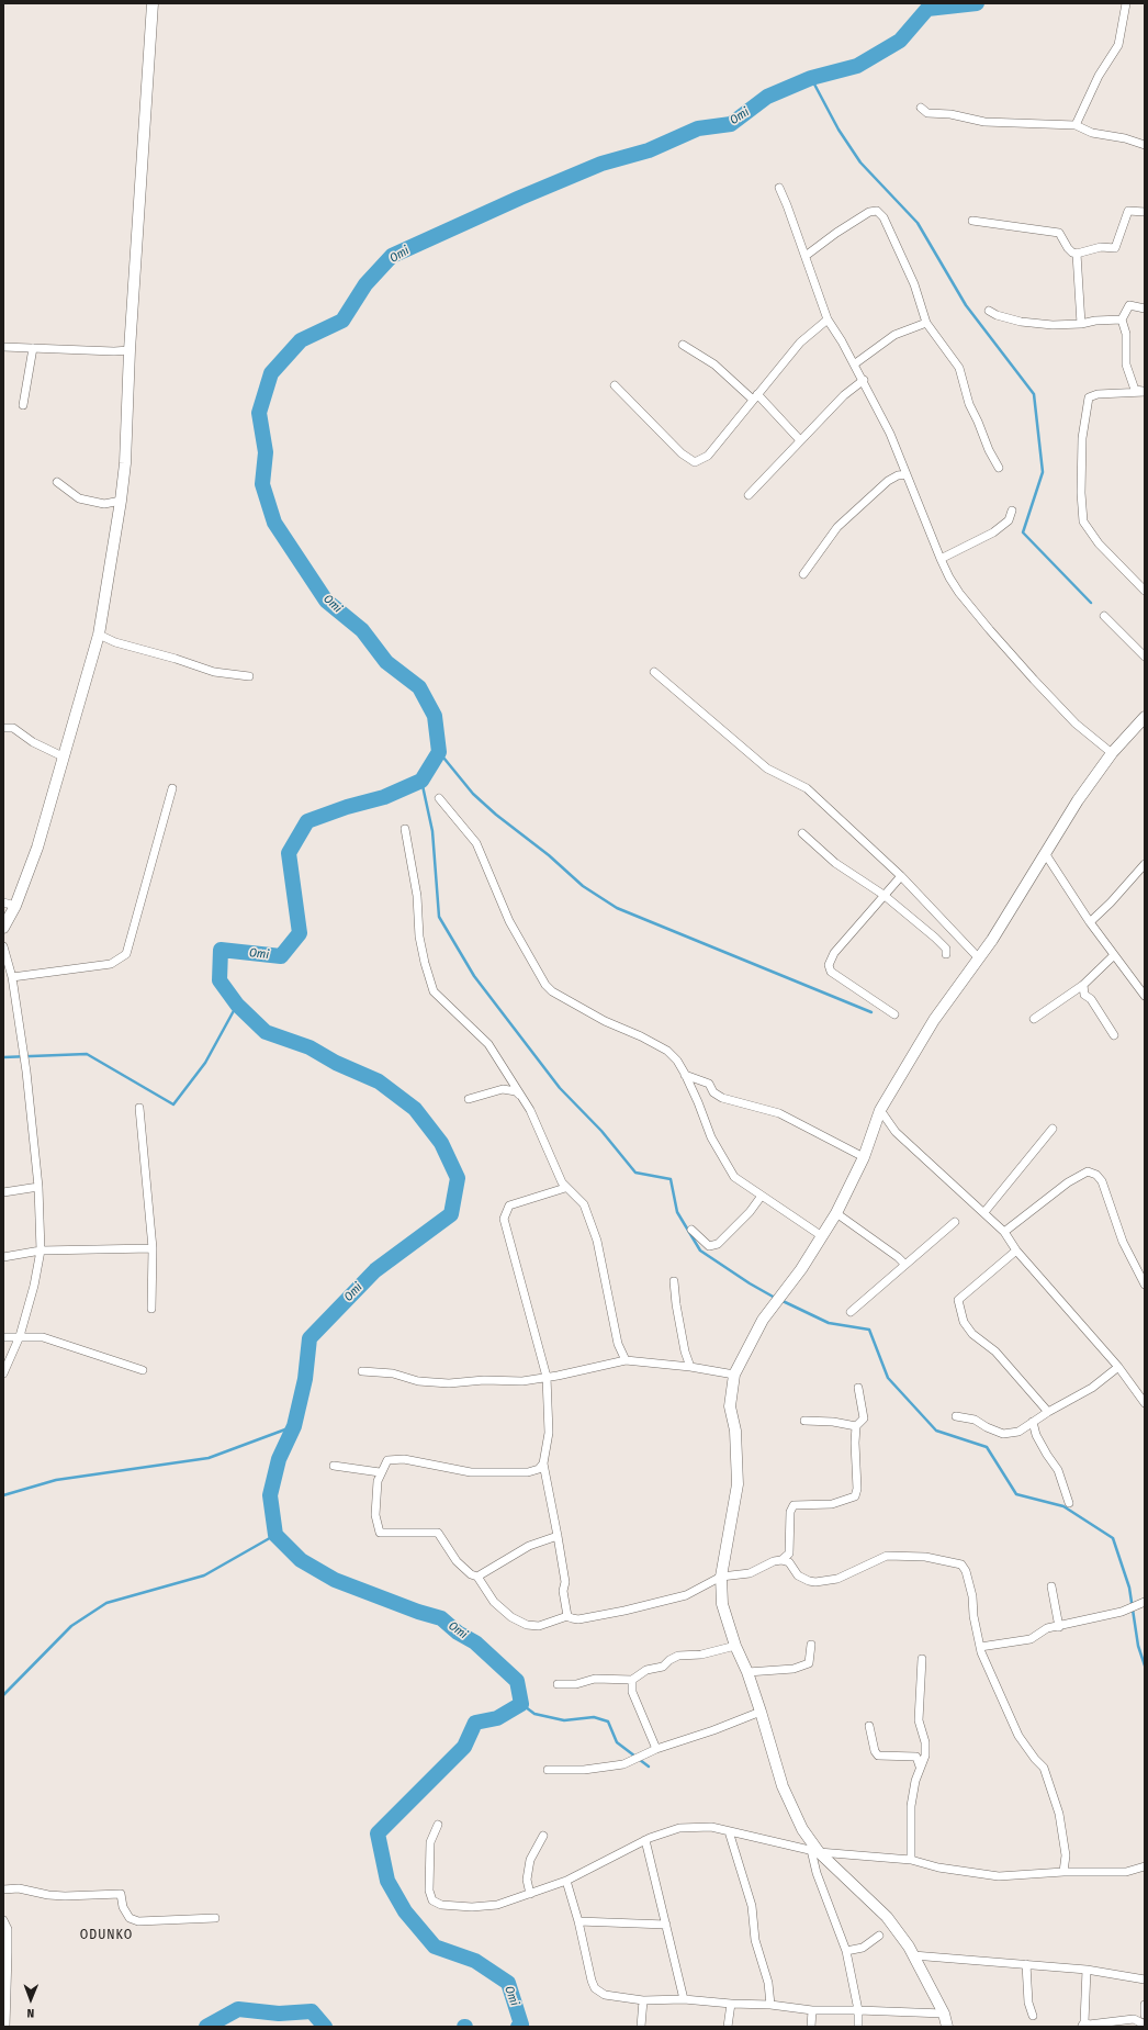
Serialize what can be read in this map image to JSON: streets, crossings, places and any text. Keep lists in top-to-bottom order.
{
  "districts": ["ODUNKO"],
  "water": ["Omi"],
  "north": "bottom"
}
